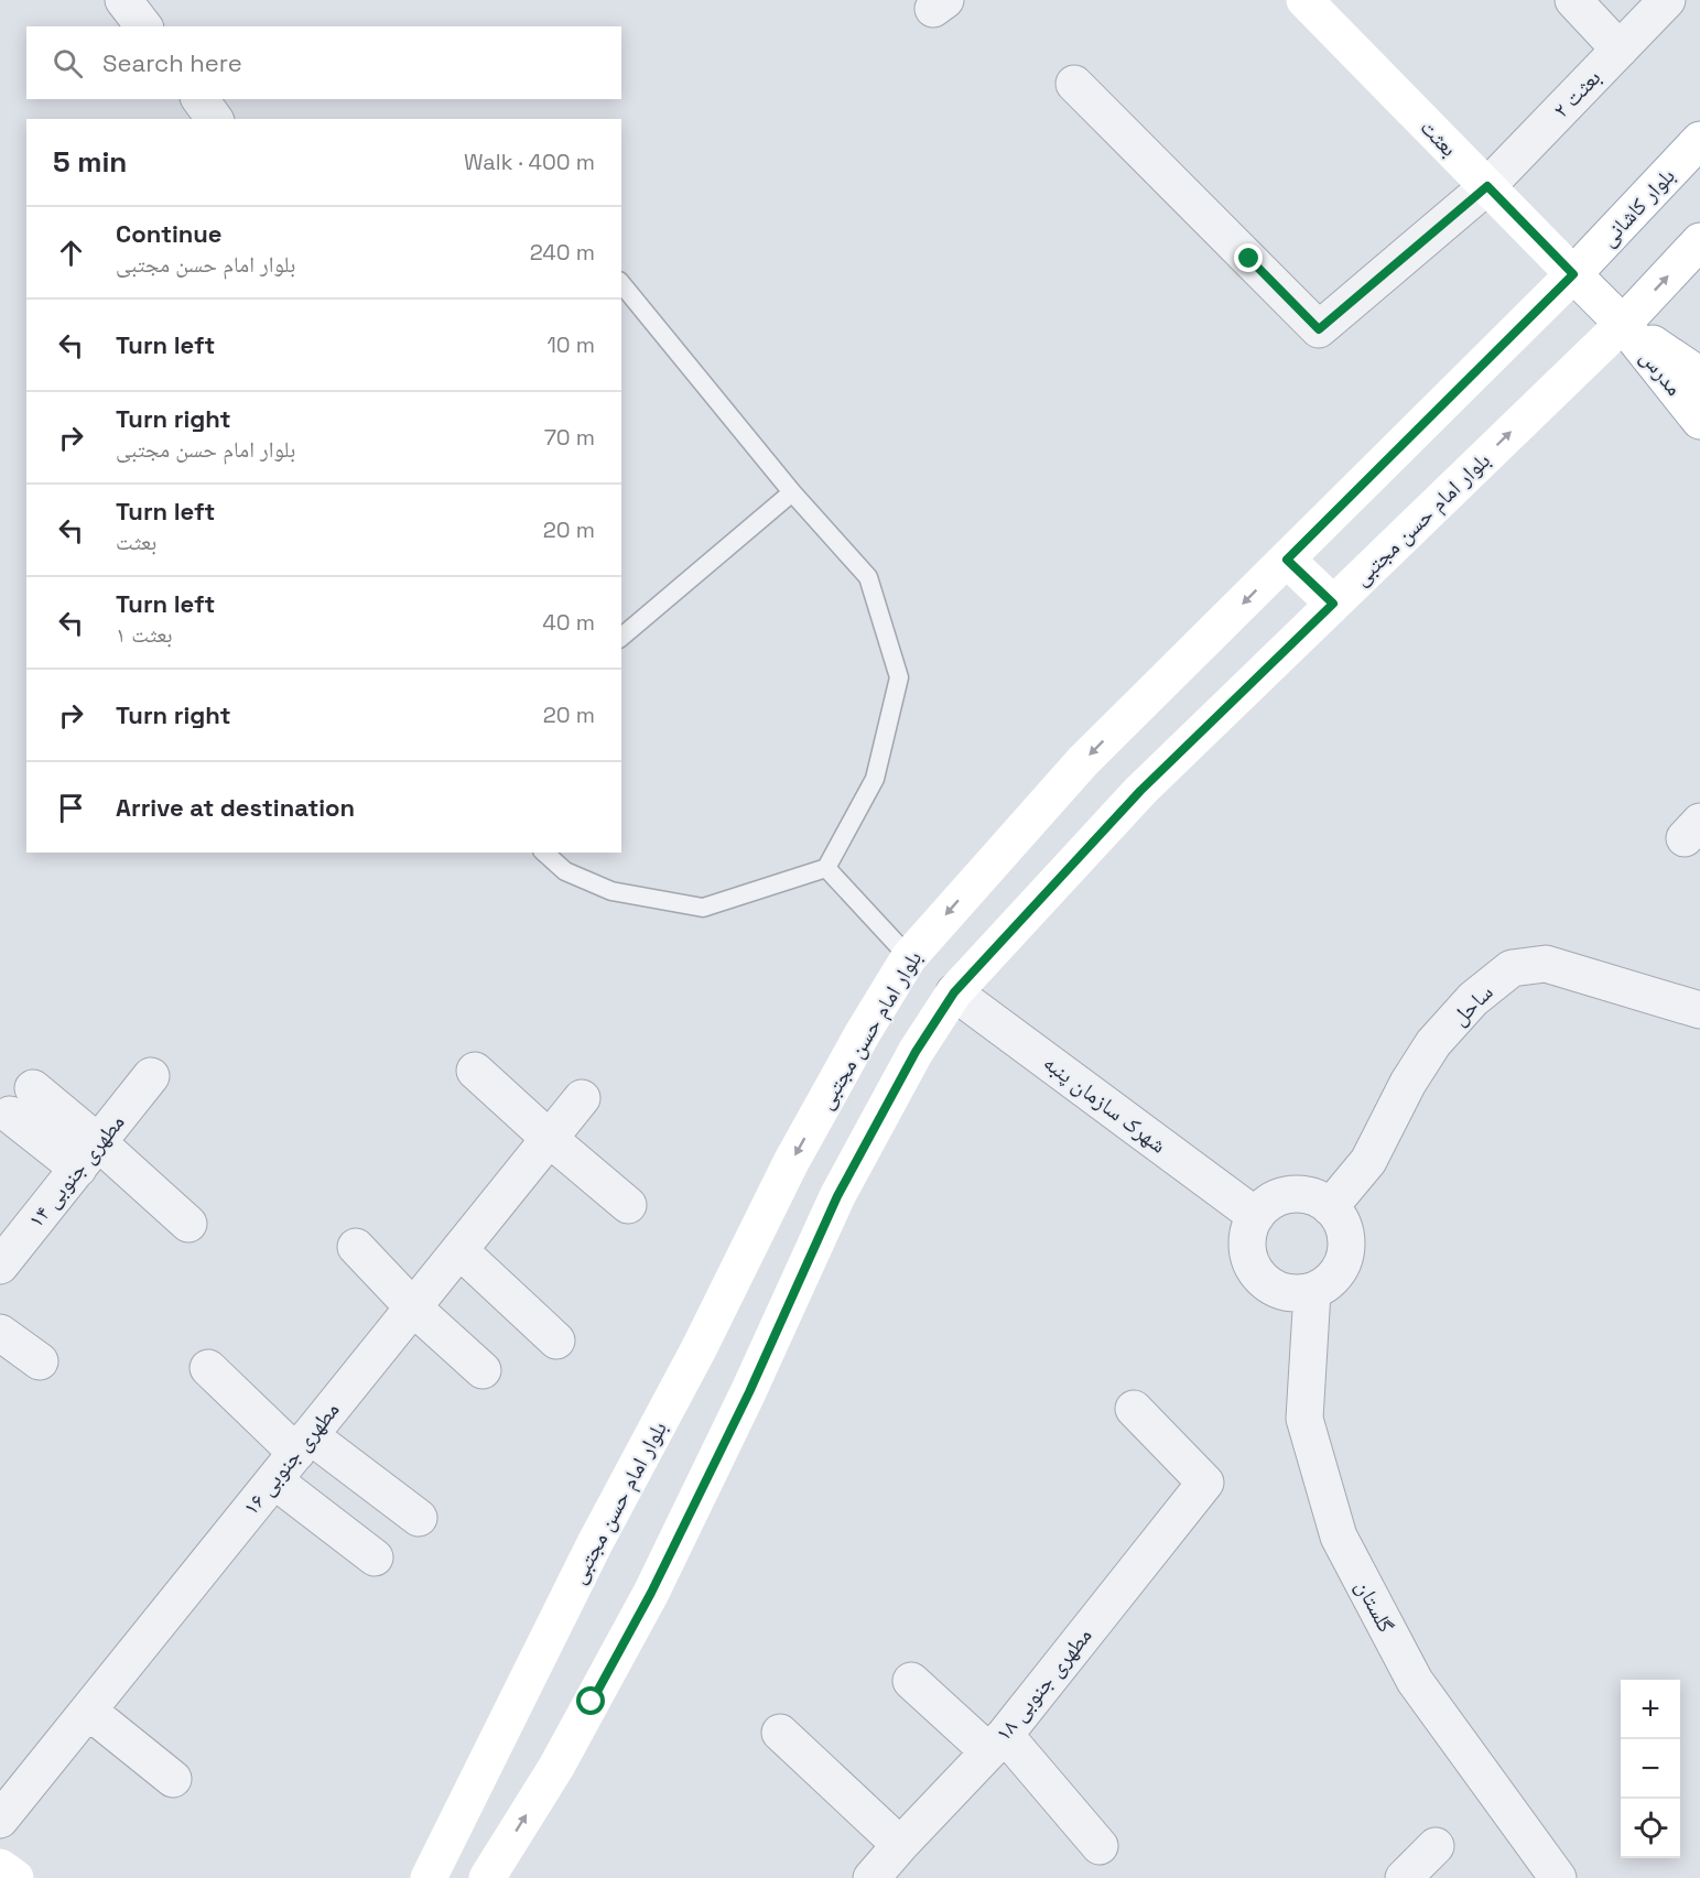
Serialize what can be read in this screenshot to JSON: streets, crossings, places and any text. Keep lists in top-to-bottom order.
{
  "streets": {
    "main road": [
      "بعثت",
      "بلوار کاشانی",
      "مدرس",
      "بلوار امام حسن مجتبی"
    ],
    "street": [
      "۲ بعثت",
      "ساحل",
      "شهرک سازمان پنبه",
      "۱۴ مطهری جنوبی",
      "۱۶ مطهری جنوبی",
      "گلستان",
      "۱۸ مطهری جنوبی"
    ]
  },
  "crossings": [
    ["۲ بعثت", "بعثت"],
    ["بعثت", "بلوار کاشانی"],
    ["بعثت", "مدرس"],
    ["بعثت", "بلوار امام حسن مجتبی"],
    ["بلوار کاشانی", "بلوار امام حسن مجتبی"],
    ["مدرس", "بلوار امام حسن مجتبی"],
    ["بلوار امام حسن مجتبی", "شهرک سازمان پنبه"],
    ["ساحل", "شهرک سازمان پنبه"],
    ["ساحل", "گلستان"],
    ["شهرک سازمان پنبه", "گلستان"]
  ],
  "page": {
    "search": "Search here",
    "heading": ["5 min", "Walk · 400 m"],
    "list": [
      ["Continue", "بلوار امام حسن مجتبی", "240 m"],
      ["Turn left", "10 m"],
      ["Turn right", "بلوار امام حسن مجتبی", "70 m"],
      ["Turn left", "بعثت", "20 m"],
      ["Turn left", "۱ بعثت", "40 m"],
      ["Turn right", "20 m"],
      "Arrive at destination"
    ],
    "map_buttons": ["+", "−"]
  }
}
